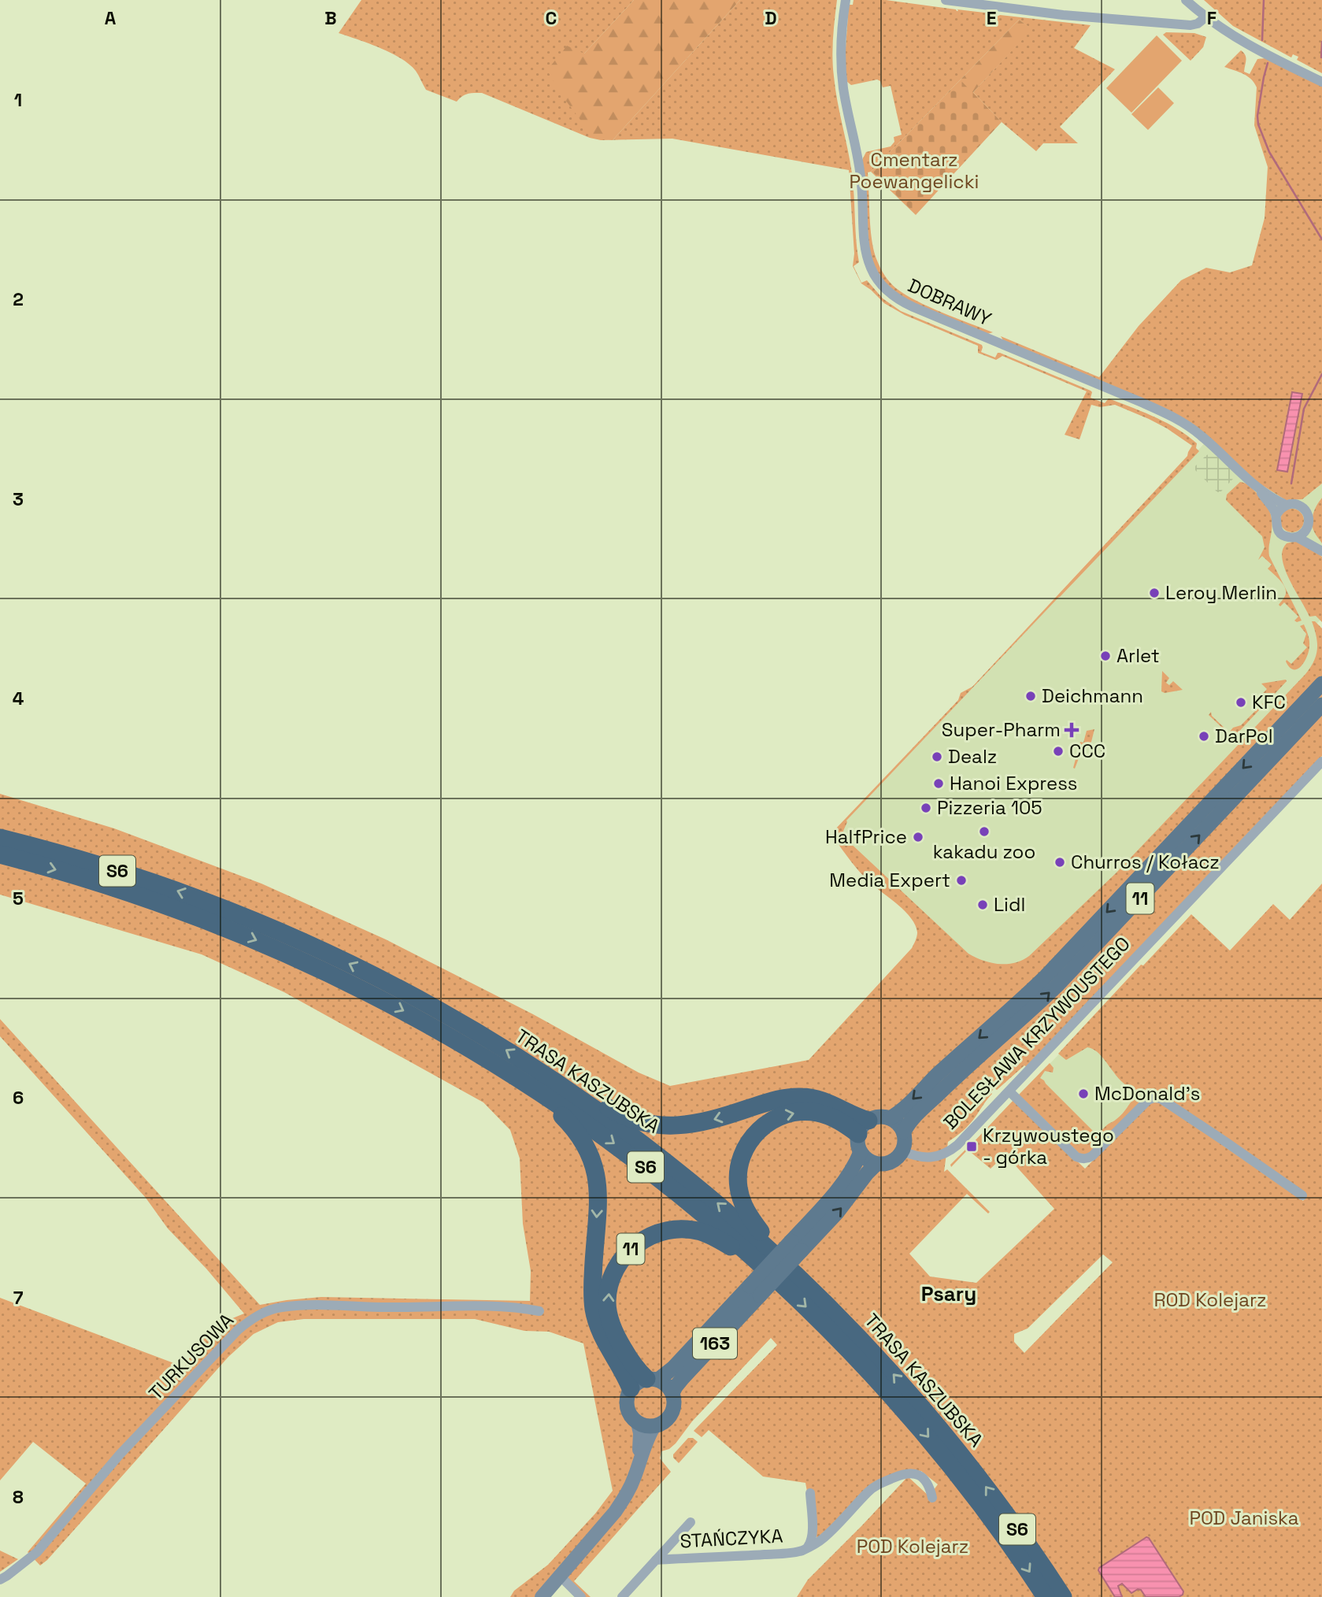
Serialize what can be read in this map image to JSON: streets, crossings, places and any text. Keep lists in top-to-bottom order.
{
  "streets": {
    "highway": ["S6", "11", "TRASA KASZUBSKA"],
    "main road": ["163"],
    "street": [
      "DOBRAWY",
      "BOLESŁAWA KRZYWOUSTEGO",
      "TURKUSOWA",
      "STAŃCZYKA"
    ]
  },
  "crossings": [
    ["11", "BOLESŁAWA KRZYWOUSTEGO"],
    ["11", "TRASA KASZUBSKA"],
    ["11", "163"]
  ],
  "districts": ["Psary"],
  "parks": [
    "Cmentarz Poewangelicki",
    "ROD Kolejarz",
    "POD Janiska",
    "POD Kolejarz"
  ],
  "places": {
    "other": [
      "Leroy Merlin",
      "Arlet",
      "Deichmann",
      "KFC",
      "DarPol",
      "CCC",
      "Dealz",
      "Hanoi Express",
      "Pizzeria 105",
      "kakadu zoo",
      "HalfPrice",
      "Churros / Kołacz",
      "Media Expert",
      "Lidl",
      "McDonald's"
    ],
    "health": ["Super-Pharm"],
    "transit": ["Krzywoustego - górka"]
  },
  "grid": {
    "columns": [
      "A",
      "B",
      "C",
      "D",
      "E",
      "F"
    ],
    "rows": [
      "1",
      "2",
      "3",
      "4",
      "5",
      "6",
      "7",
      "8"
    ]
  }
}
